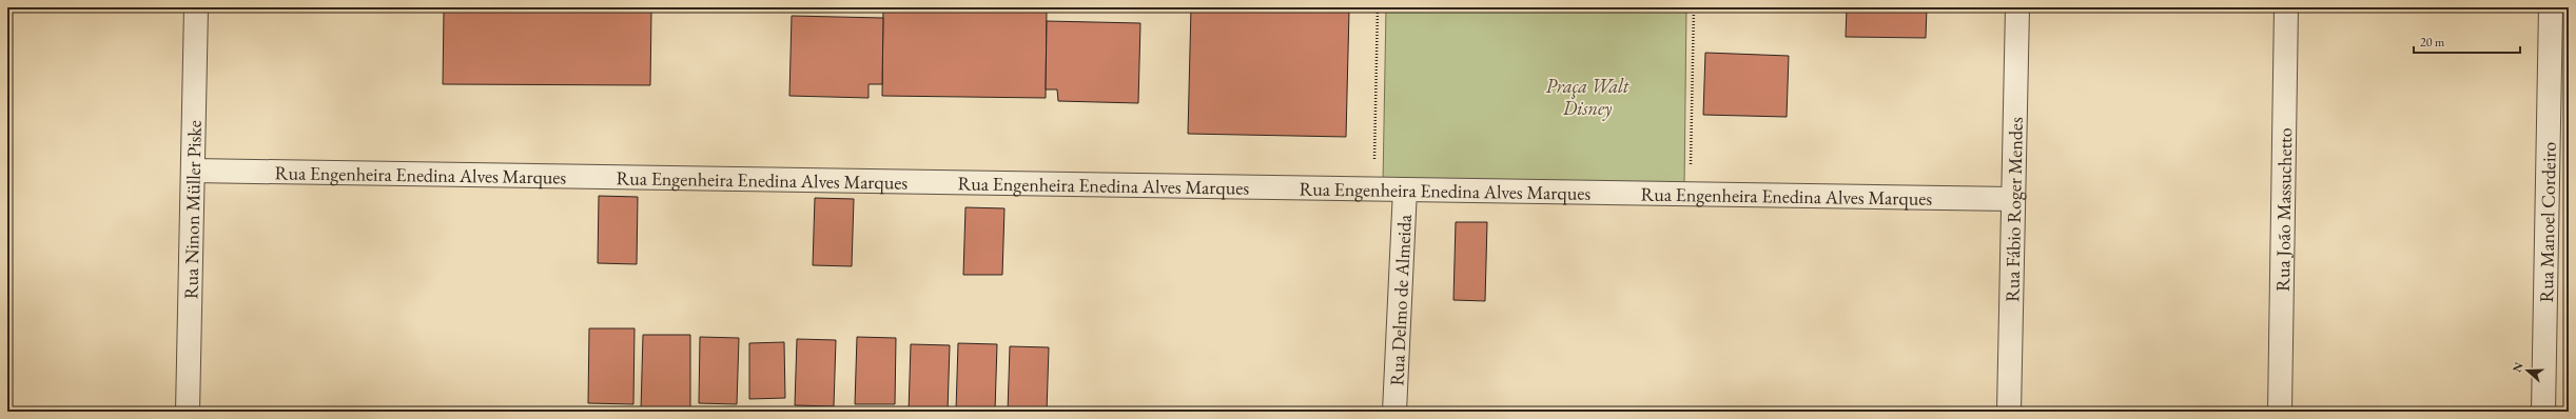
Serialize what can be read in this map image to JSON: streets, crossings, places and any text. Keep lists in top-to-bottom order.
{
  "streets": {
    "street": [
      "Rua Engenheira Enedina Alves Marques",
      "Rua Ninon Müller Piske",
      "Rua Fábio Roger Mendes",
      "Rua João Massuchetto",
      "Rua Manoel Cordeiro",
      "Rua Delmo de Almeida"
    ]
  },
  "crossings": [
    ["Rua Engenheira Enedina Alves Marques", "Rua Ninon Müller Piske"],
    ["Rua Engenheira Enedina Alves Marques", "Rua Fábio Roger Mendes"],
    ["Rua Engenheira Enedina Alves Marques", "Rua Delmo de Almeida"]
  ],
  "parks": ["Praça Walt Disney"],
  "scale_bar": "20 m",
  "north": "left"
}
